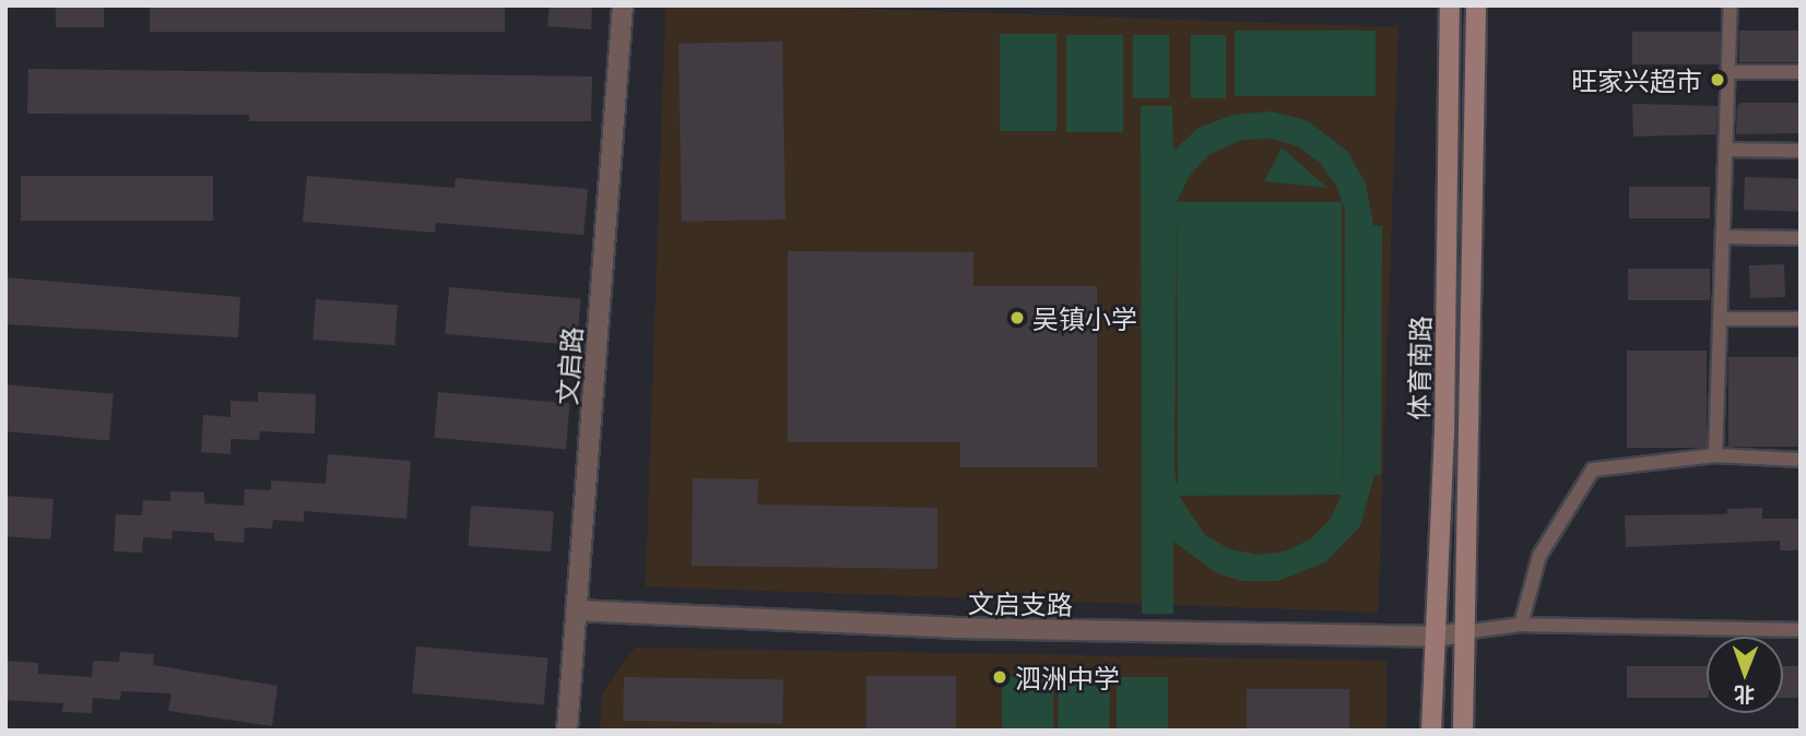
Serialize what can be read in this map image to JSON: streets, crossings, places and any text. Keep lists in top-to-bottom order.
{
  "streets": {
    "main road": ["体育南路"],
    "street": ["文启路", "文启支路"]
  },
  "crossings": [
    ["文启路", "文启支路"],
    ["体育南路", "文启支路"]
  ],
  "places": ["旺家兴超市", "吴镇小学", "泗洲中学"],
  "north": "bottom"
}
